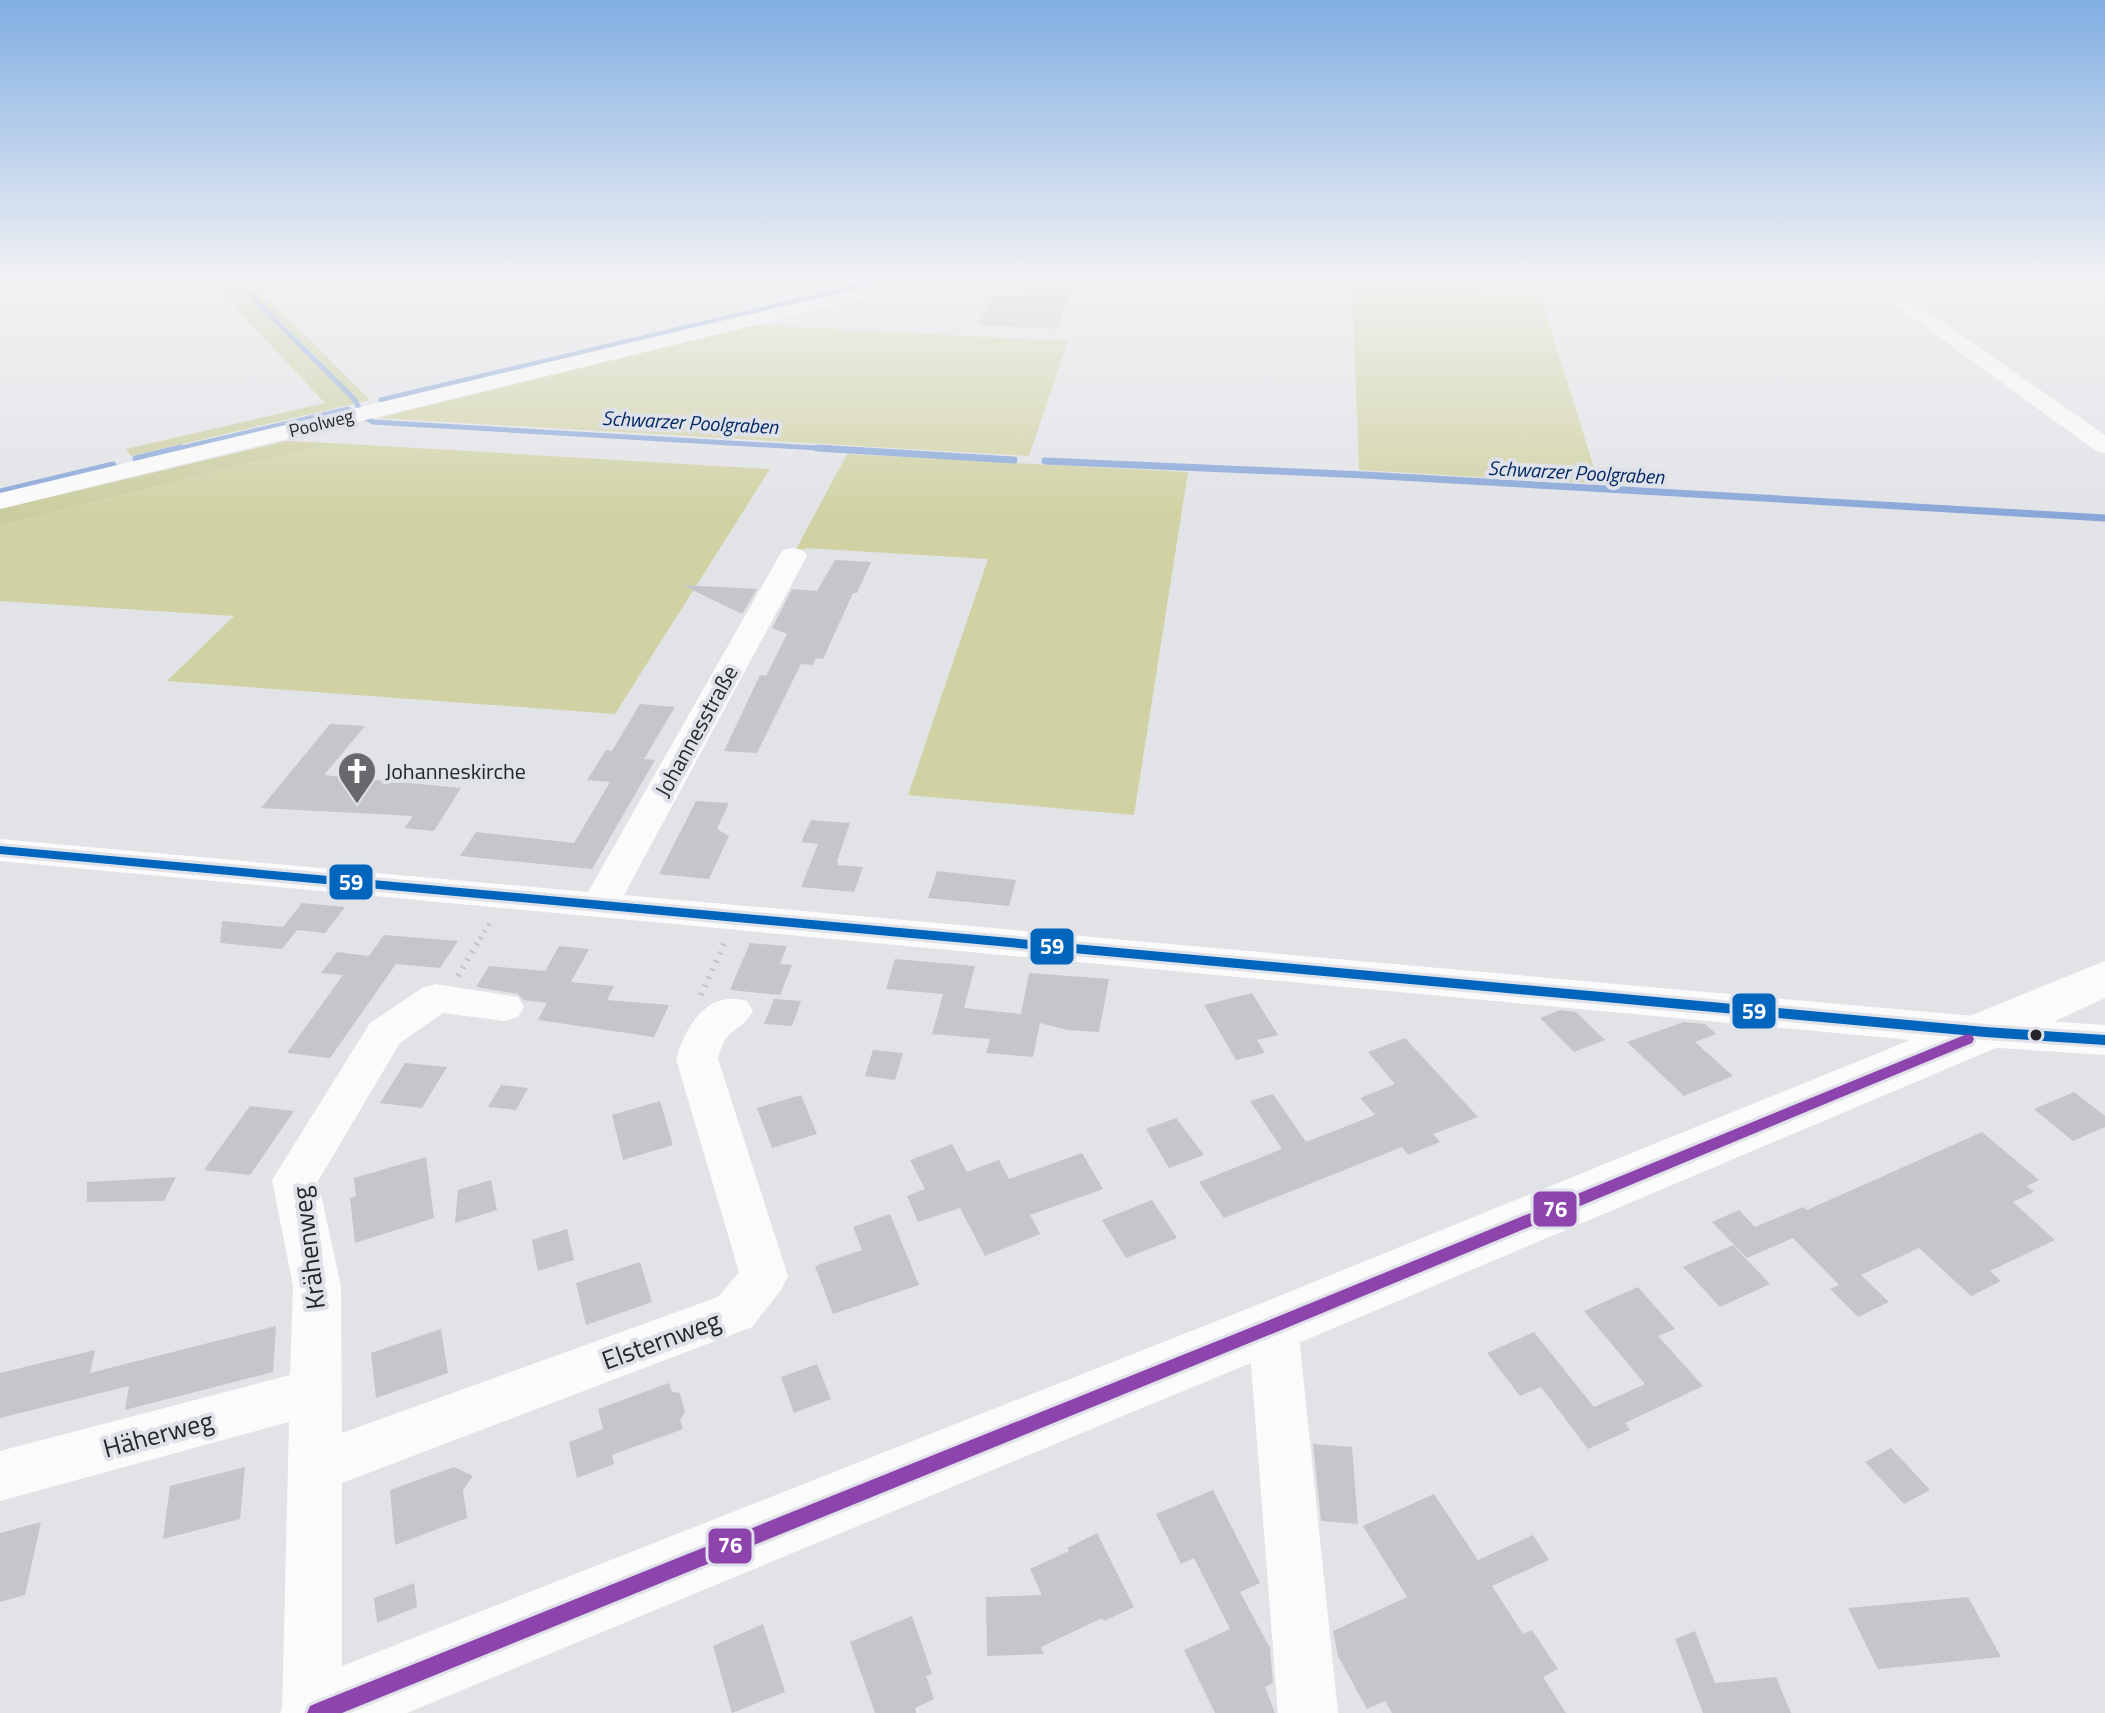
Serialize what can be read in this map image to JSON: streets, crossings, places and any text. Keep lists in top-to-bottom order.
{
  "streets": {
    "street": [
      "Poolweg",
      "Johannesstraße",
      "Krähenweg",
      "Elsternweg",
      "Häherweg"
    ]
  },
  "crossings": [
    ["Krähenweg", "Elsternweg"],
    ["Krähenweg", "Häherweg"]
  ],
  "water": ["Schwarzer Poolgraben"],
  "places": {
    "church": ["Johanneskirche"]
  },
  "lines": ["transit line 59", "transit line 76"]
}
